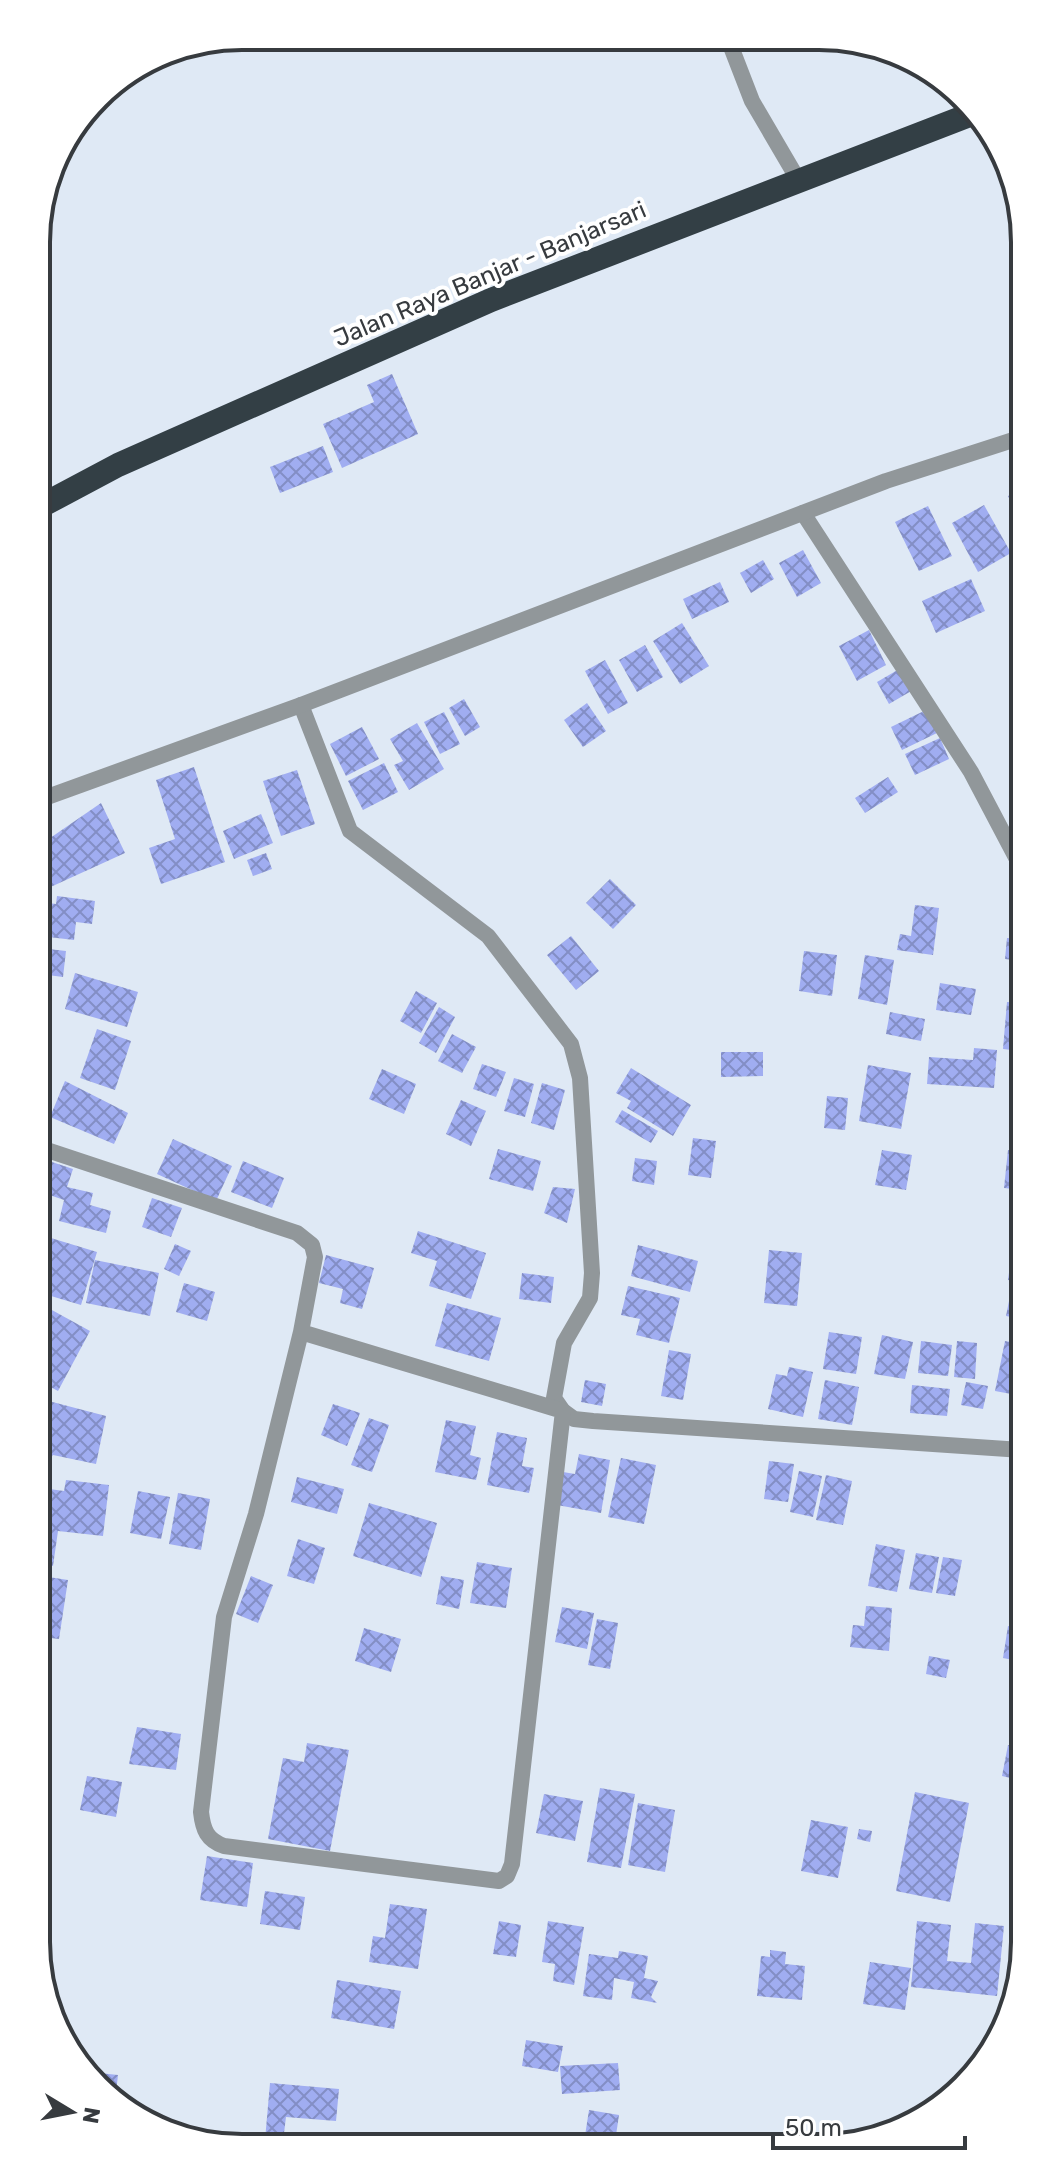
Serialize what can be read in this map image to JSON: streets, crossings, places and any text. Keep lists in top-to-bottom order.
{
  "streets": {
    "highway": ["Jalan Raya Banjar - Banjarsari"]
  },
  "scale_bar": "50 m",
  "north": "right"
}
